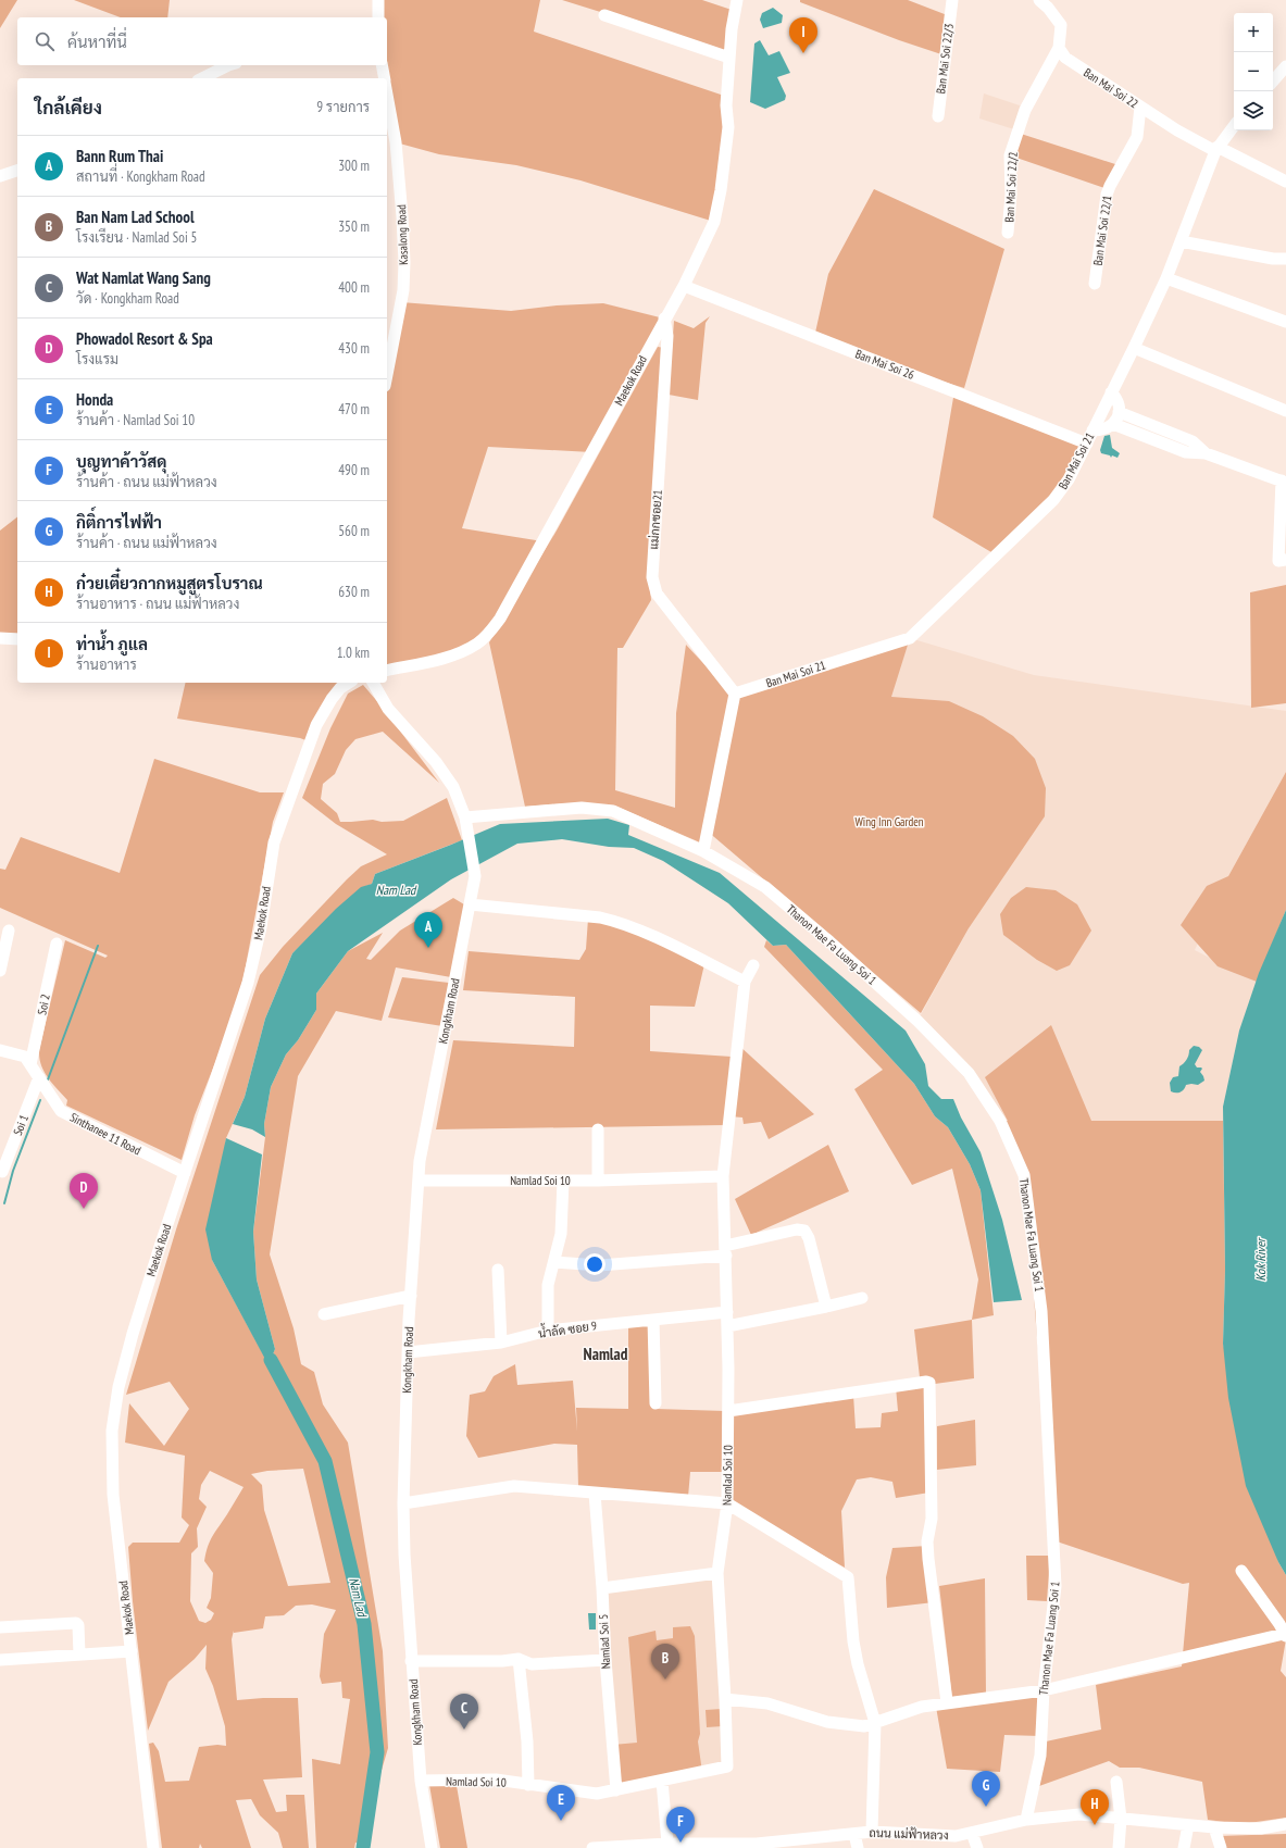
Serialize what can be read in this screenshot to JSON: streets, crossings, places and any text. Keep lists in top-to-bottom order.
{
  "streets": {
    "street": [
      "Ban Mai Soi 22/3",
      "Ban Mai Soi 22",
      "Ban Mai Soi 22/2",
      "Ban Mai Soi 22/1",
      "Kasalong Road",
      "Ban Mai Soi 26",
      "Maekok Road",
      "Ban Mai Soi 21",
      "แม่กกซอย21",
      "Thanon Mae Fa Luang Soi 1",
      "Soi 2",
      "Kongkham Road",
      "Soi 1",
      "Sinthanee 11 Road",
      "Namlad Soi 10",
      "น้ำลัด ซอย 9",
      "Namlad Soi 5",
      "ถนน แม่ฟ้าหลวง"
    ]
  },
  "crossings": [
    ["Ban Mai Soi 22", "Ban Mai Soi 22/2"],
    ["Ban Mai Soi 22", "Ban Mai Soi 22/1"],
    ["Ban Mai Soi 22", "Ban Mai Soi 21"],
    ["Ban Mai Soi 26", "Maekok Road"],
    ["Ban Mai Soi 26", "Ban Mai Soi 21"],
    ["Maekok Road", "แม่กกซอย21"],
    ["Maekok Road", "Sinthanee 11 Road"],
    ["Ban Mai Soi 21", "แม่กกซอย21"],
    ["Thanon Mae Fa Luang Soi 1", "Kongkham Road"],
    ["Thanon Mae Fa Luang Soi 1", "ถนน แม่ฟ้าหลวง"],
    ["Soi 2", "Sinthanee 11 Road"],
    ["Kongkham Road", "Namlad Soi 10"],
    ["Kongkham Road", "น้ำลัด ซอย 9"],
    ["Soi 1", "Sinthanee 11 Road"],
    ["Namlad Soi 10", "น้ำลัด ซอย 9"],
    ["Namlad Soi 10", "Namlad Soi 5"]
  ],
  "districts": ["Namlad"],
  "water": ["Nam Lad", "Kok River"],
  "parks": ["Wing Inn Garden"],
  "page": {
    "map_buttons": ["+", "−"],
    "pins": [
      "I",
      "A",
      "D",
      "B",
      "C",
      "G",
      "E",
      "H",
      "F"
    ],
    "search": "ค้นหาที่นี่",
    "heading": ["ใกล้เคียง", "9 รายการ"],
    "list": [
      {
        "mark": "A",
        "name": "Bann Rum Thai",
        "note": "สถานที่ · Kongkham Road",
        "value": "300 m"
      },
      {
        "mark": "B",
        "name": "Ban Nam Lad School",
        "note": "โรงเรียน · Namlad Soi 5",
        "value": "350 m"
      },
      {
        "mark": "C",
        "name": "Wat Namlat Wang Sang",
        "note": "วัด · Kongkham Road",
        "value": "400 m"
      },
      {
        "mark": "D",
        "name": "Phowadol Resort & Spa",
        "note": "โรงแรม",
        "value": "430 m"
      },
      {
        "mark": "E",
        "name": "Honda",
        "note": "ร้านค้า · Namlad Soi 10",
        "value": "470 m"
      },
      {
        "mark": "F",
        "name": "บุญทาค้าวัสดุ",
        "note": "ร้านค้า · ถนน แม่ฟ้าหลวง",
        "value": "490 m"
      },
      {
        "mark": "G",
        "name": "กิติ์การไฟฟ้า",
        "note": "ร้านค้า · ถนน แม่ฟ้าหลวง",
        "value": "560 m"
      },
      {
        "mark": "H",
        "name": "ก๋วยเตี๋ยวกากหมูสูตรโบราณ",
        "note": "ร้านอาหาร · ถนน แม่ฟ้าหลวง",
        "value": "630 m"
      },
      {
        "mark": "I",
        "name": "ท่าน้ำ ภูแล",
        "note": "ร้านอาหาร",
        "value": "1.0 km"
      }
    ]
  }
}
